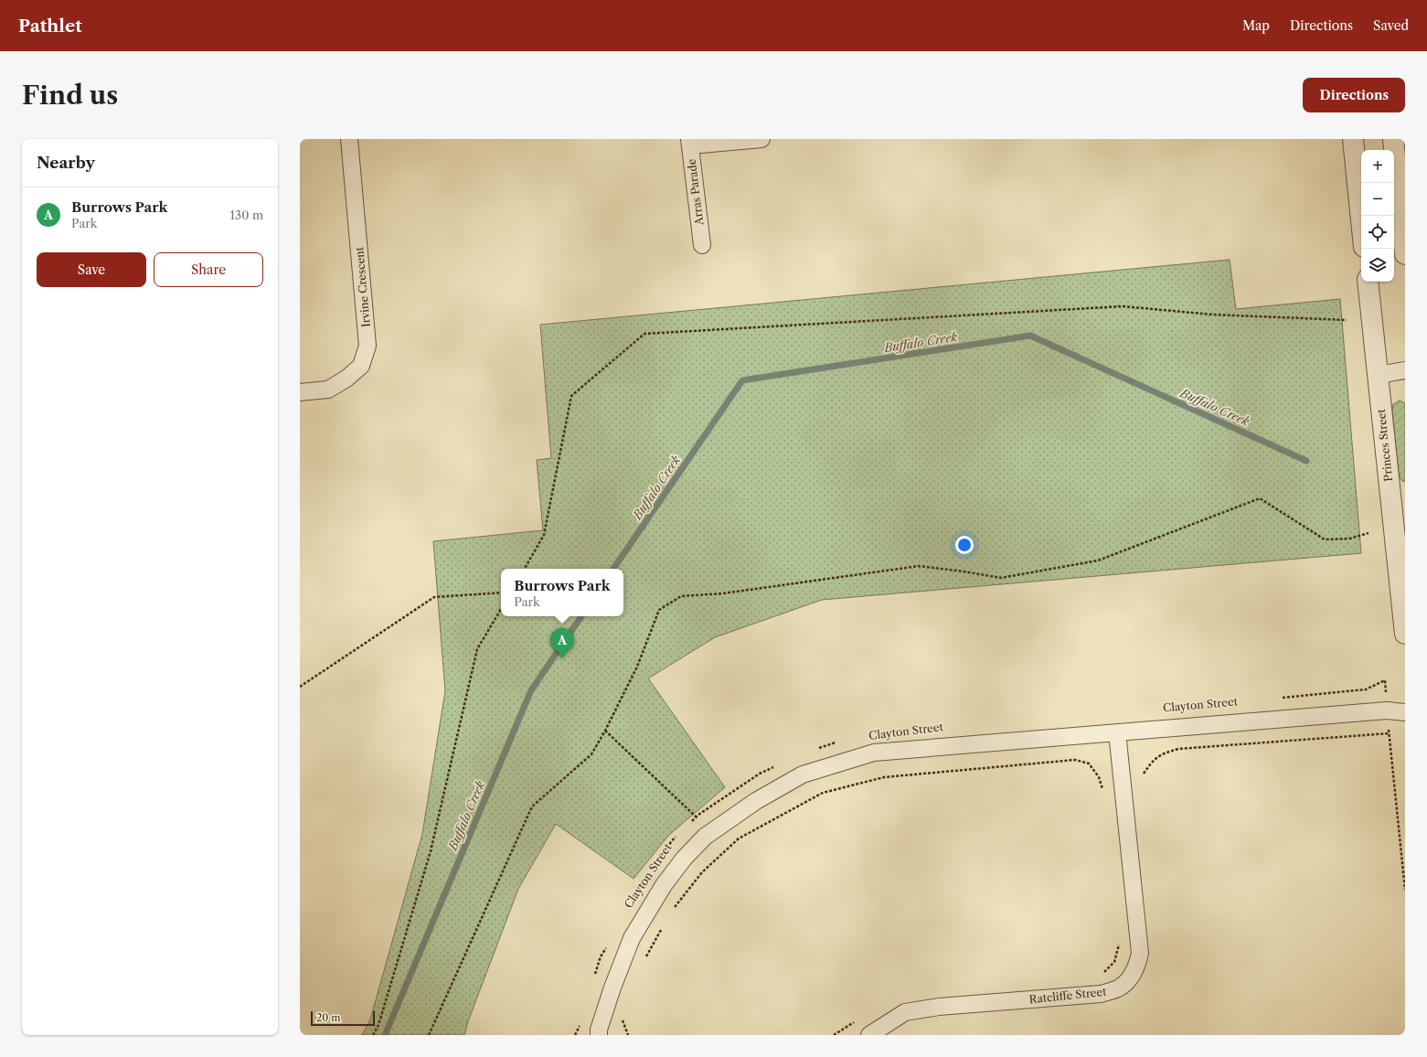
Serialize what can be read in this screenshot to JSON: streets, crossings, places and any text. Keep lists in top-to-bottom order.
{
  "streets": {
    "street": [
      "Arras Parade",
      "Irvine Crescent",
      "Princes Street",
      "Clayton Street",
      "Ratcliffe Street"
    ]
  },
  "crossings": [
    ["Clayton Street", "Ratcliffe Street"]
  ],
  "water": ["Buffalo Creek"],
  "scale_bar": "20 m",
  "page": {
    "header": "Pathlet",
    "nav": ["Map", "Directions", "Saved"],
    "buttons": [
      "Directions",
      ["Save", "Share"]
    ],
    "title": "Find us",
    "heading": "Nearby",
    "map_buttons": ["+", "−"],
    "list": [
      {
        "mark": "A",
        "name": "Burrows Park",
        "note": "Park",
        "value": "130 m"
      }
    ],
    "popup": ["Burrows Park", "Park"],
    "pins": "A",
    "scale": "20 m"
  }
}
